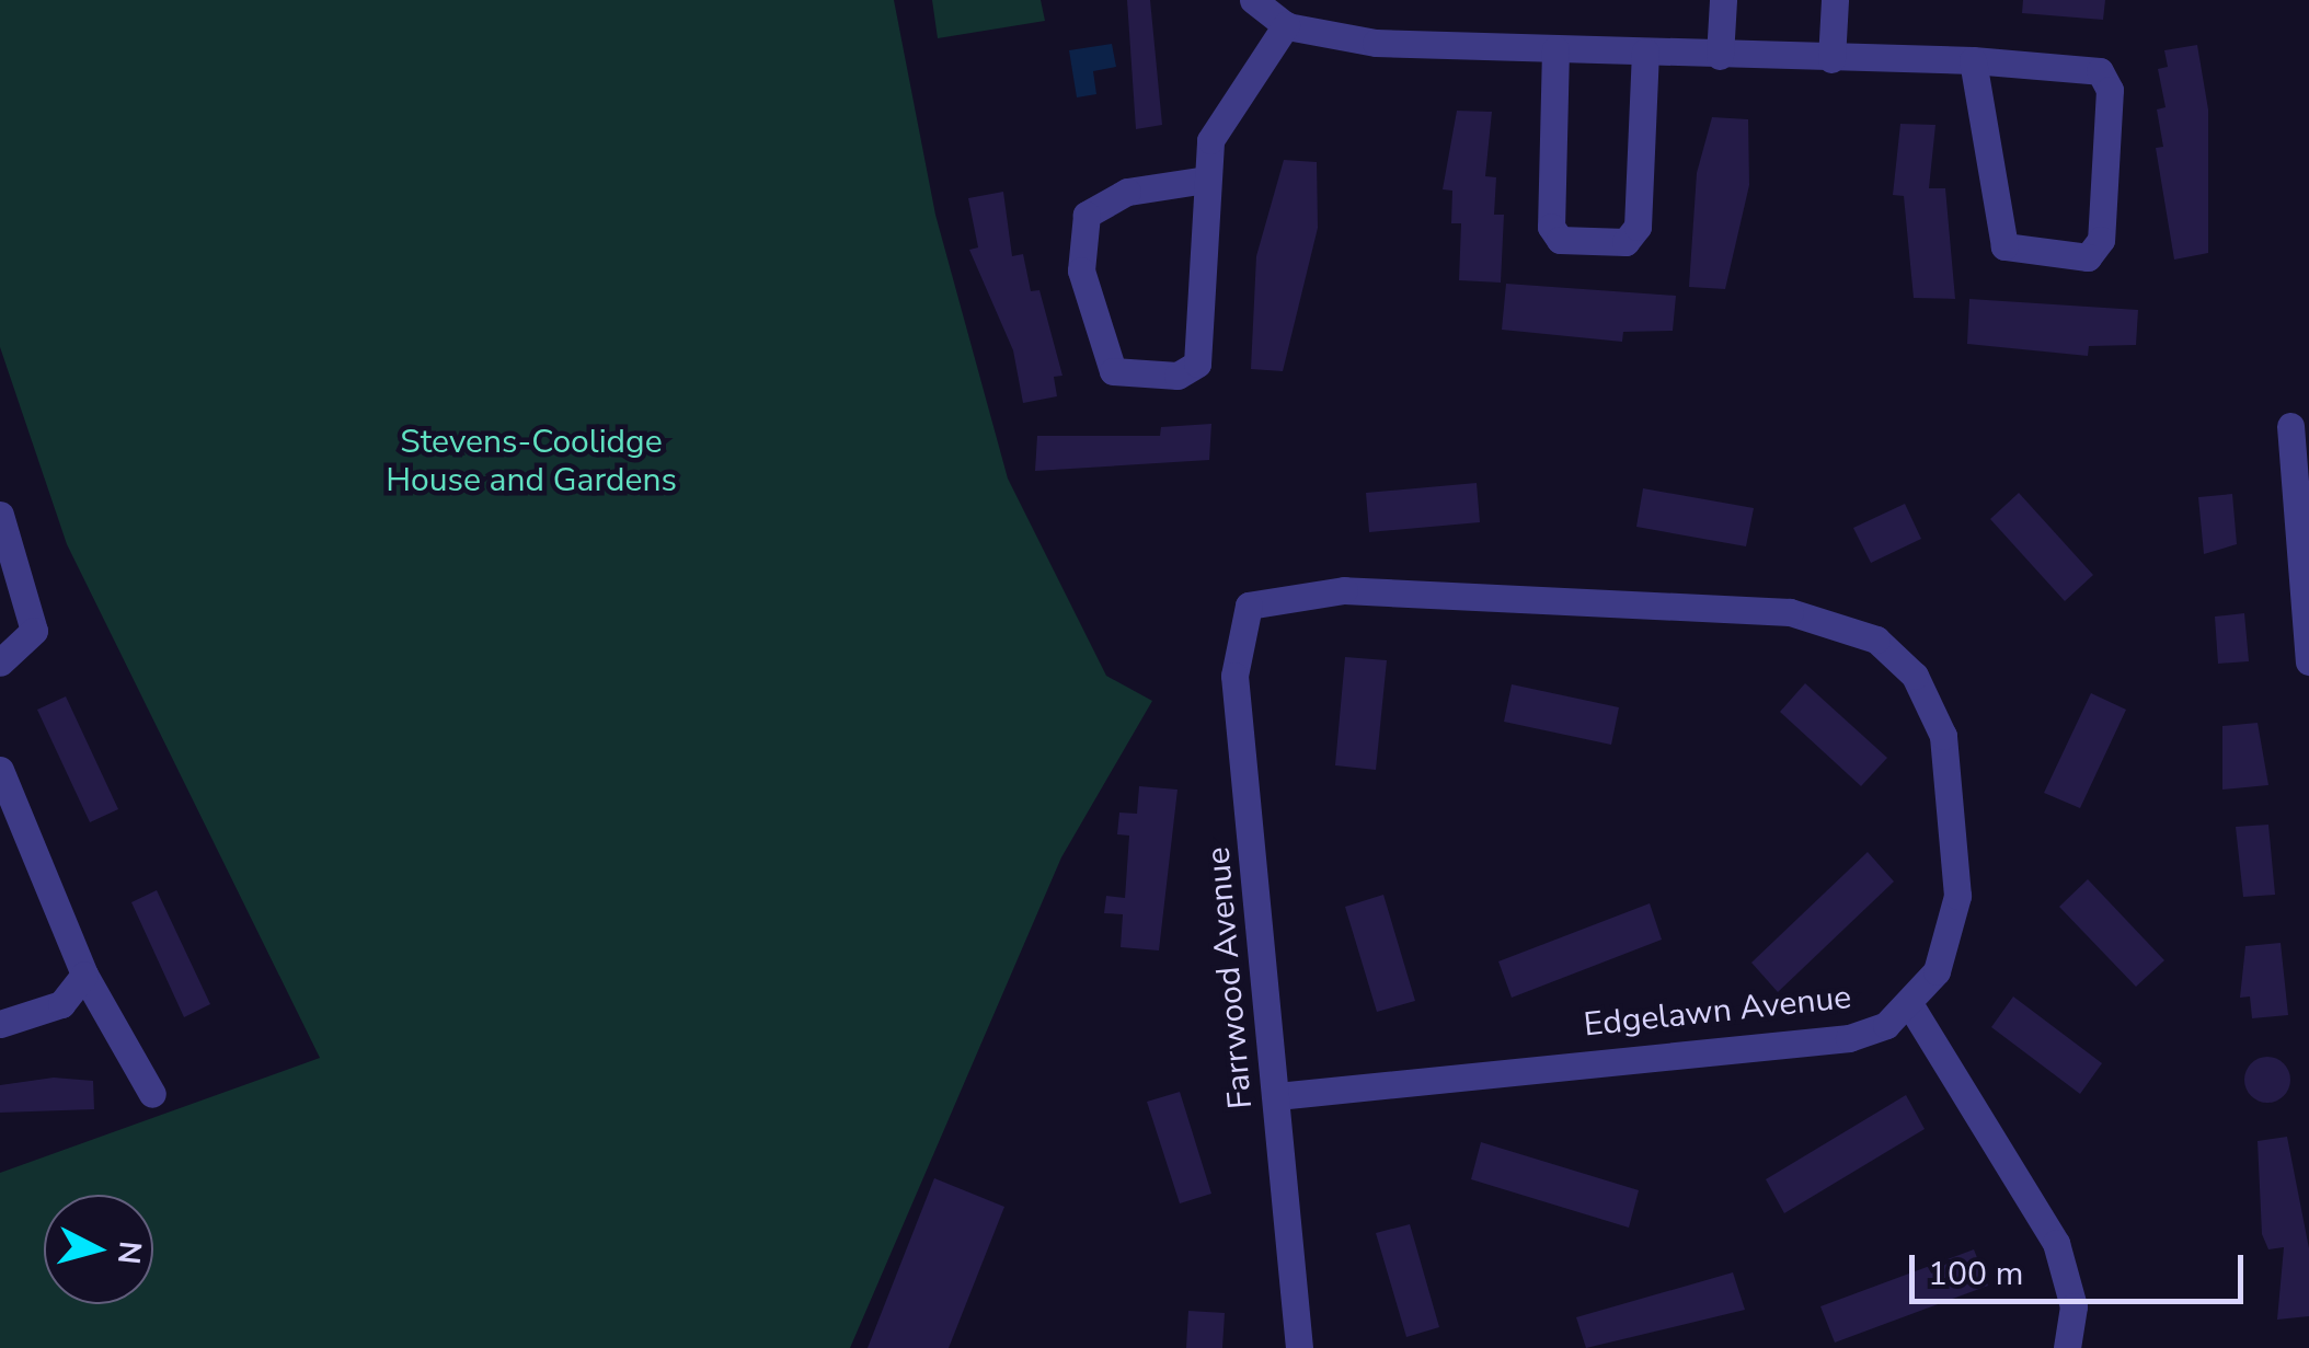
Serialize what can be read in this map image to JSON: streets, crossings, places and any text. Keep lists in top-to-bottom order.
{
  "streets": {
    "street": ["Farrwood Avenue", "Edgelawn Avenue"]
  },
  "crossings": [
    ["Farrwood Avenue", "Edgelawn Avenue"]
  ],
  "parks": ["Stevens-Coolidge House and Gardens"],
  "scale_bar": "100 m",
  "north": "right"
}
